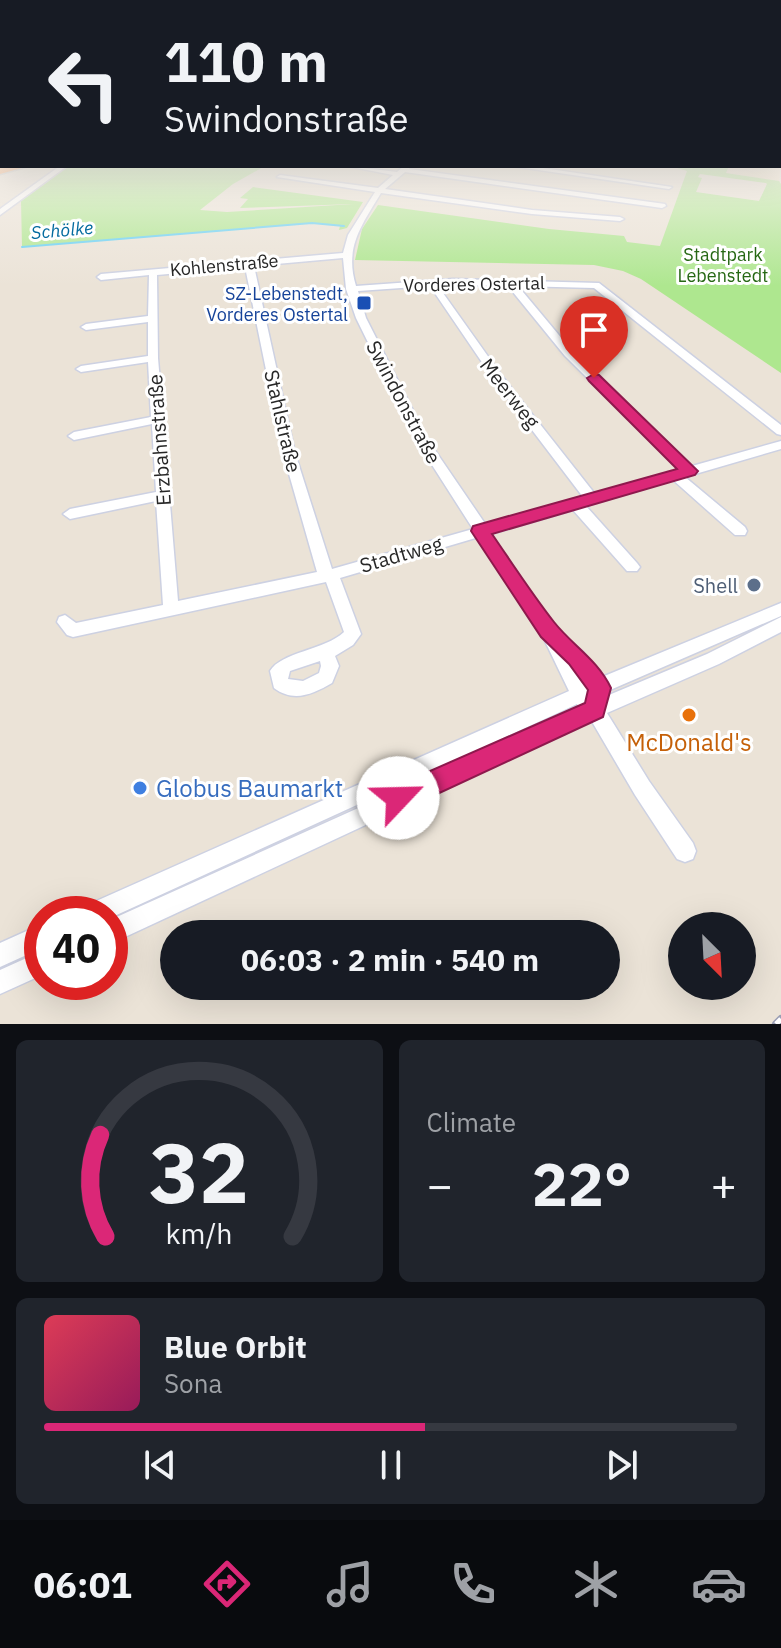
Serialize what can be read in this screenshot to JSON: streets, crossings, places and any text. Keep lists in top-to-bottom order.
{
  "streets": {
    "street": [
      "Kohlenstraße",
      "Vorderes Ostertal",
      "Meerweg",
      "Swindonstraße",
      "Stahlstraße",
      "Erzbahnstraße",
      "Stadtweg"
    ]
  },
  "crossings": [
    ["Kohlenstraße", "Swindonstraße"],
    ["Kohlenstraße", "Stahlstraße"],
    ["Kohlenstraße", "Erzbahnstraße"],
    ["Vorderes Ostertal", "Meerweg"],
    ["Vorderes Ostertal", "Swindonstraße"],
    ["Meerweg", "Stadtweg"],
    ["Swindonstraße", "Stadtweg"],
    ["Stahlstraße", "Stadtweg"],
    ["Erzbahnstraße", "Stadtweg"]
  ],
  "water": ["Schölke"],
  "parks": ["Stadtpark Lebenstedt"],
  "places": {
    "transit": ["SZ-Lebenstedt, Vorderes Ostertal"],
    "other": ["Shell", "McDonald's", "Globus Baumarkt"]
  },
  "north": "bottom right",
  "page": {
    "turn": ["110 m", "Swindonstraße"],
    "limit": "40",
    "trip": "06:03 · 2 min · 540 m",
    "tile": "Climate",
    "heat": ["−", "22°", "+"],
    "song": ["Blue Orbit", "Sona"],
    "tabs": "06:01",
    "gauge": ["32", "km/h"]
  }
}
